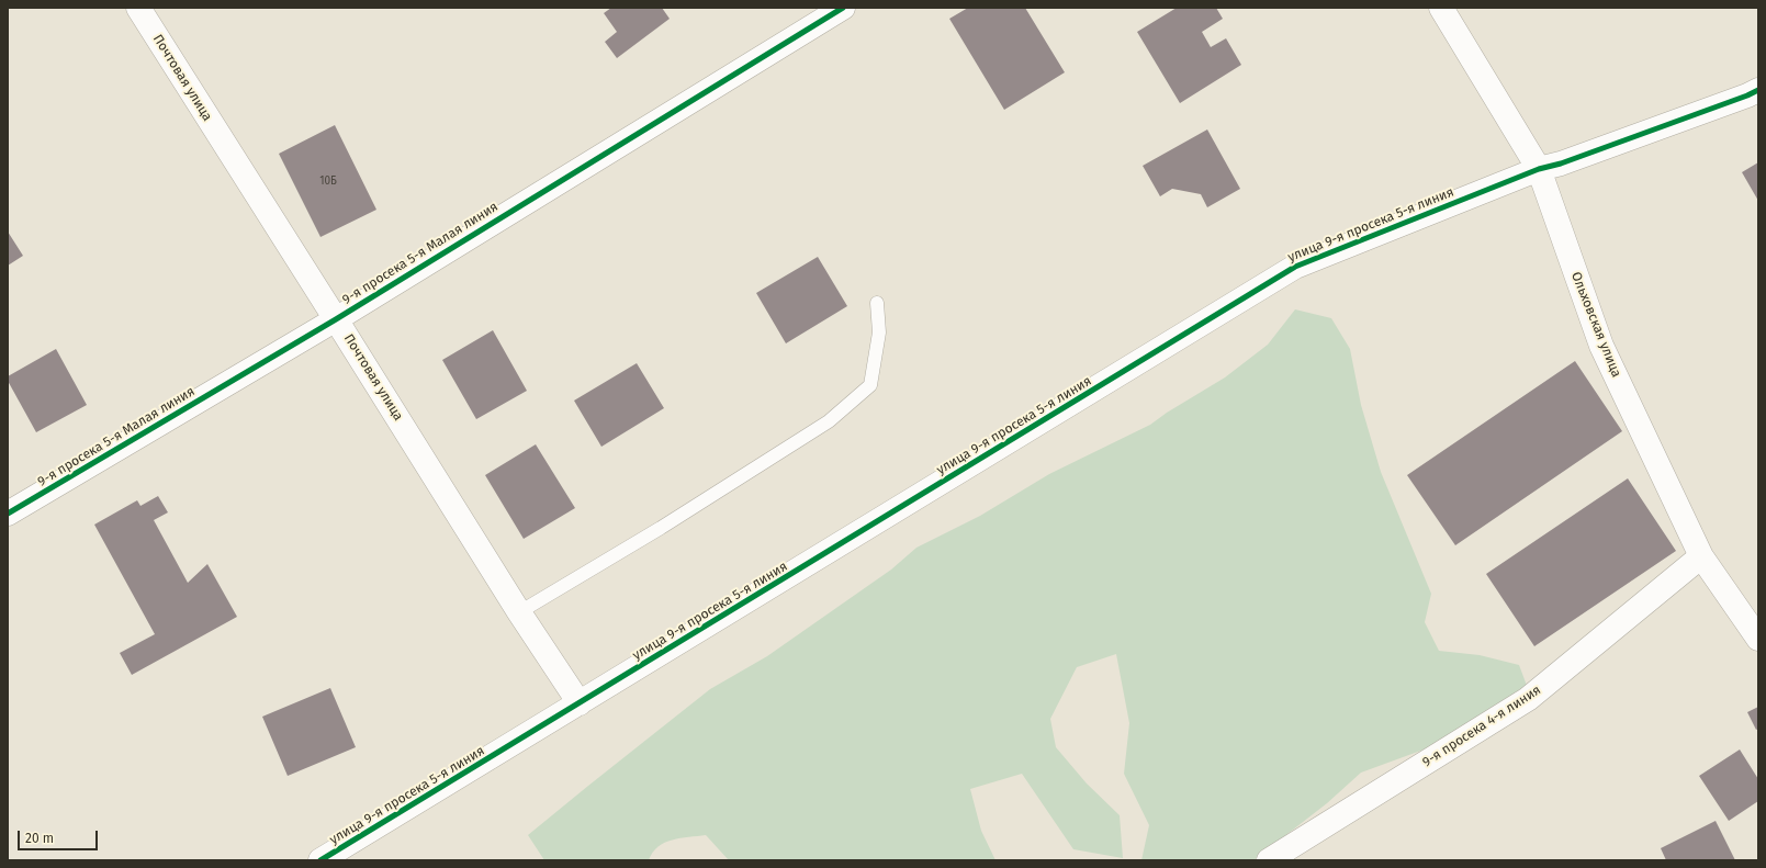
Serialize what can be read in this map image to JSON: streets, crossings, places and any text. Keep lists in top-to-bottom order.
{
  "streets": {
    "street": [
      "Почтовая улица",
      "улица 9-я просека 5-я линия",
      "9-я просека 5-я Малая линия",
      "Ольховская улица",
      "9-я просека 4-я линия"
    ]
  },
  "crossings": [
    ["Почтовая улица", "улица 9-я просека 5-я линия"],
    ["Почтовая улица", "9-я просека 5-я Малая линия"],
    ["улица 9-я просека 5-я линия", "Ольховская улица"],
    ["Ольховская улица", "9-я просека 4-я линия"]
  ],
  "house_numbers": ["10Б"],
  "scale_bar": "20 m"
}
